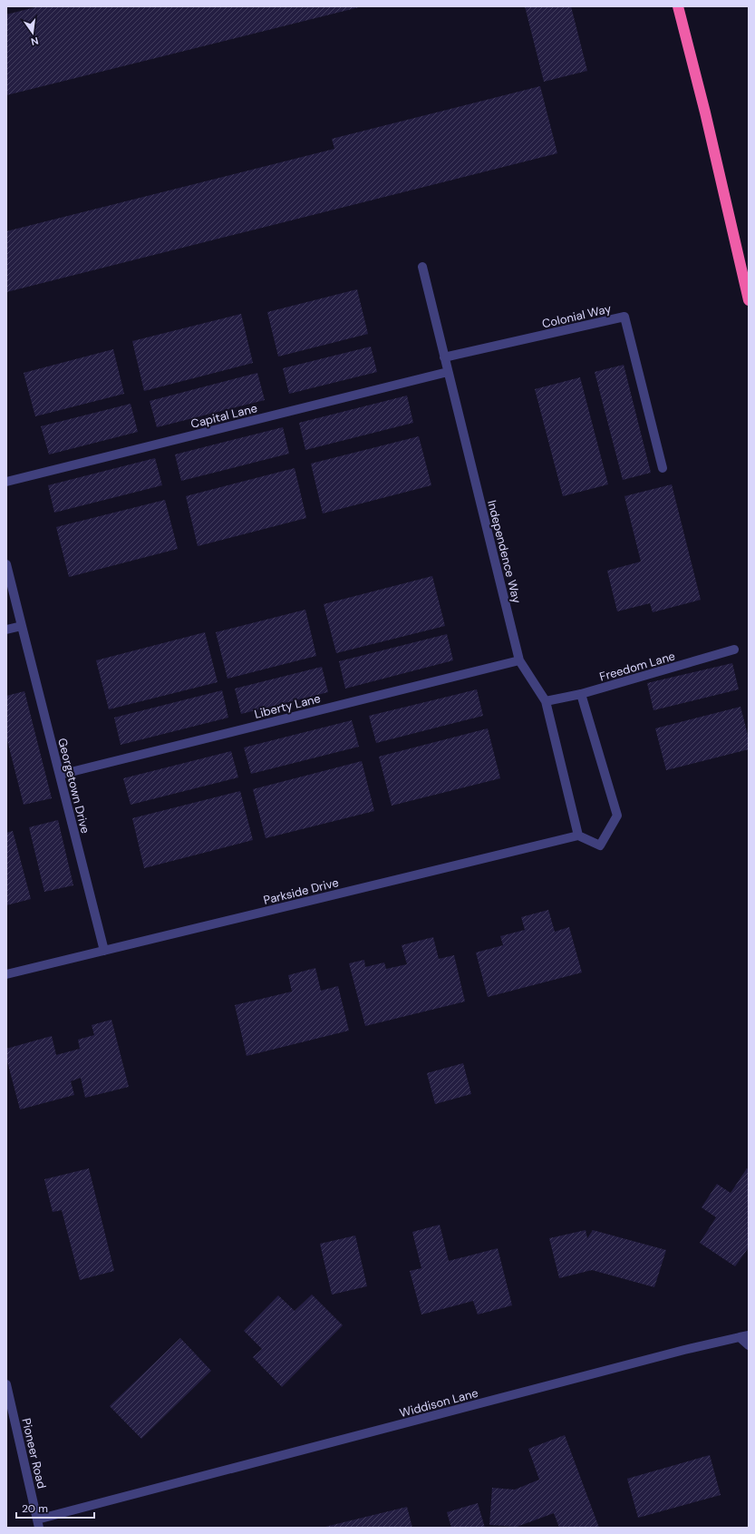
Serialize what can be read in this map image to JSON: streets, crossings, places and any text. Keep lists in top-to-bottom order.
{
  "streets": {
    "street": [
      "Colonial Way",
      "Capital Lane",
      "Independence Way",
      "Freedom Lane",
      "Liberty Lane",
      "Georgetown Drive",
      "Parkside Drive",
      "Widdison Lane",
      "Pioneer Road"
    ]
  },
  "crossings": [
    ["Colonial Way", "Independence Way"],
    ["Capital Lane", "Independence Way"],
    ["Independence Way", "Freedom Lane"],
    ["Independence Way", "Liberty Lane"],
    ["Independence Way", "Parkside Drive"],
    ["Liberty Lane", "Georgetown Drive"],
    ["Georgetown Drive", "Parkside Drive"],
    ["Widdison Lane", "Pioneer Road"]
  ],
  "scale_bar": "20 m",
  "north": "bottom"
}
